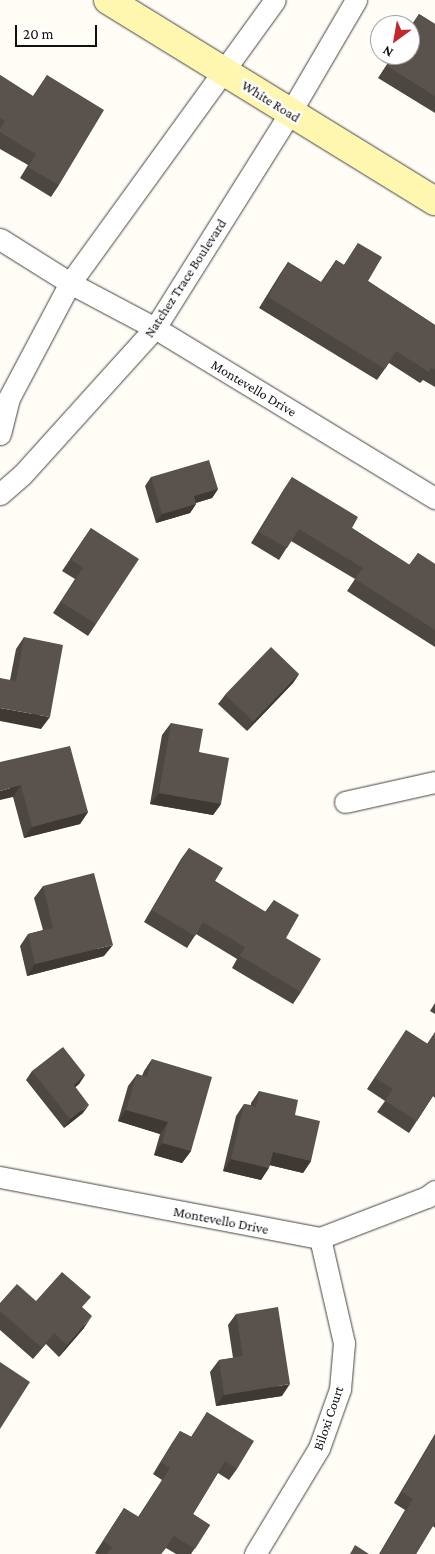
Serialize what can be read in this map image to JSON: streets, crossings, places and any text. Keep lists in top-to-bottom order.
{
  "streets": {
    "street": [
      "White Road",
      "Natchez Trace Boulevard",
      "Montevello Drive",
      "Biloxi Court"
    ]
  },
  "crossings": [
    ["White Road", "Natchez Trace Boulevard"],
    ["Natchez Trace Boulevard", "Montevello Drive"],
    ["Montevello Drive", "Biloxi Court"]
  ],
  "scale_bar": "20 m",
  "north": "bottom left"
}
